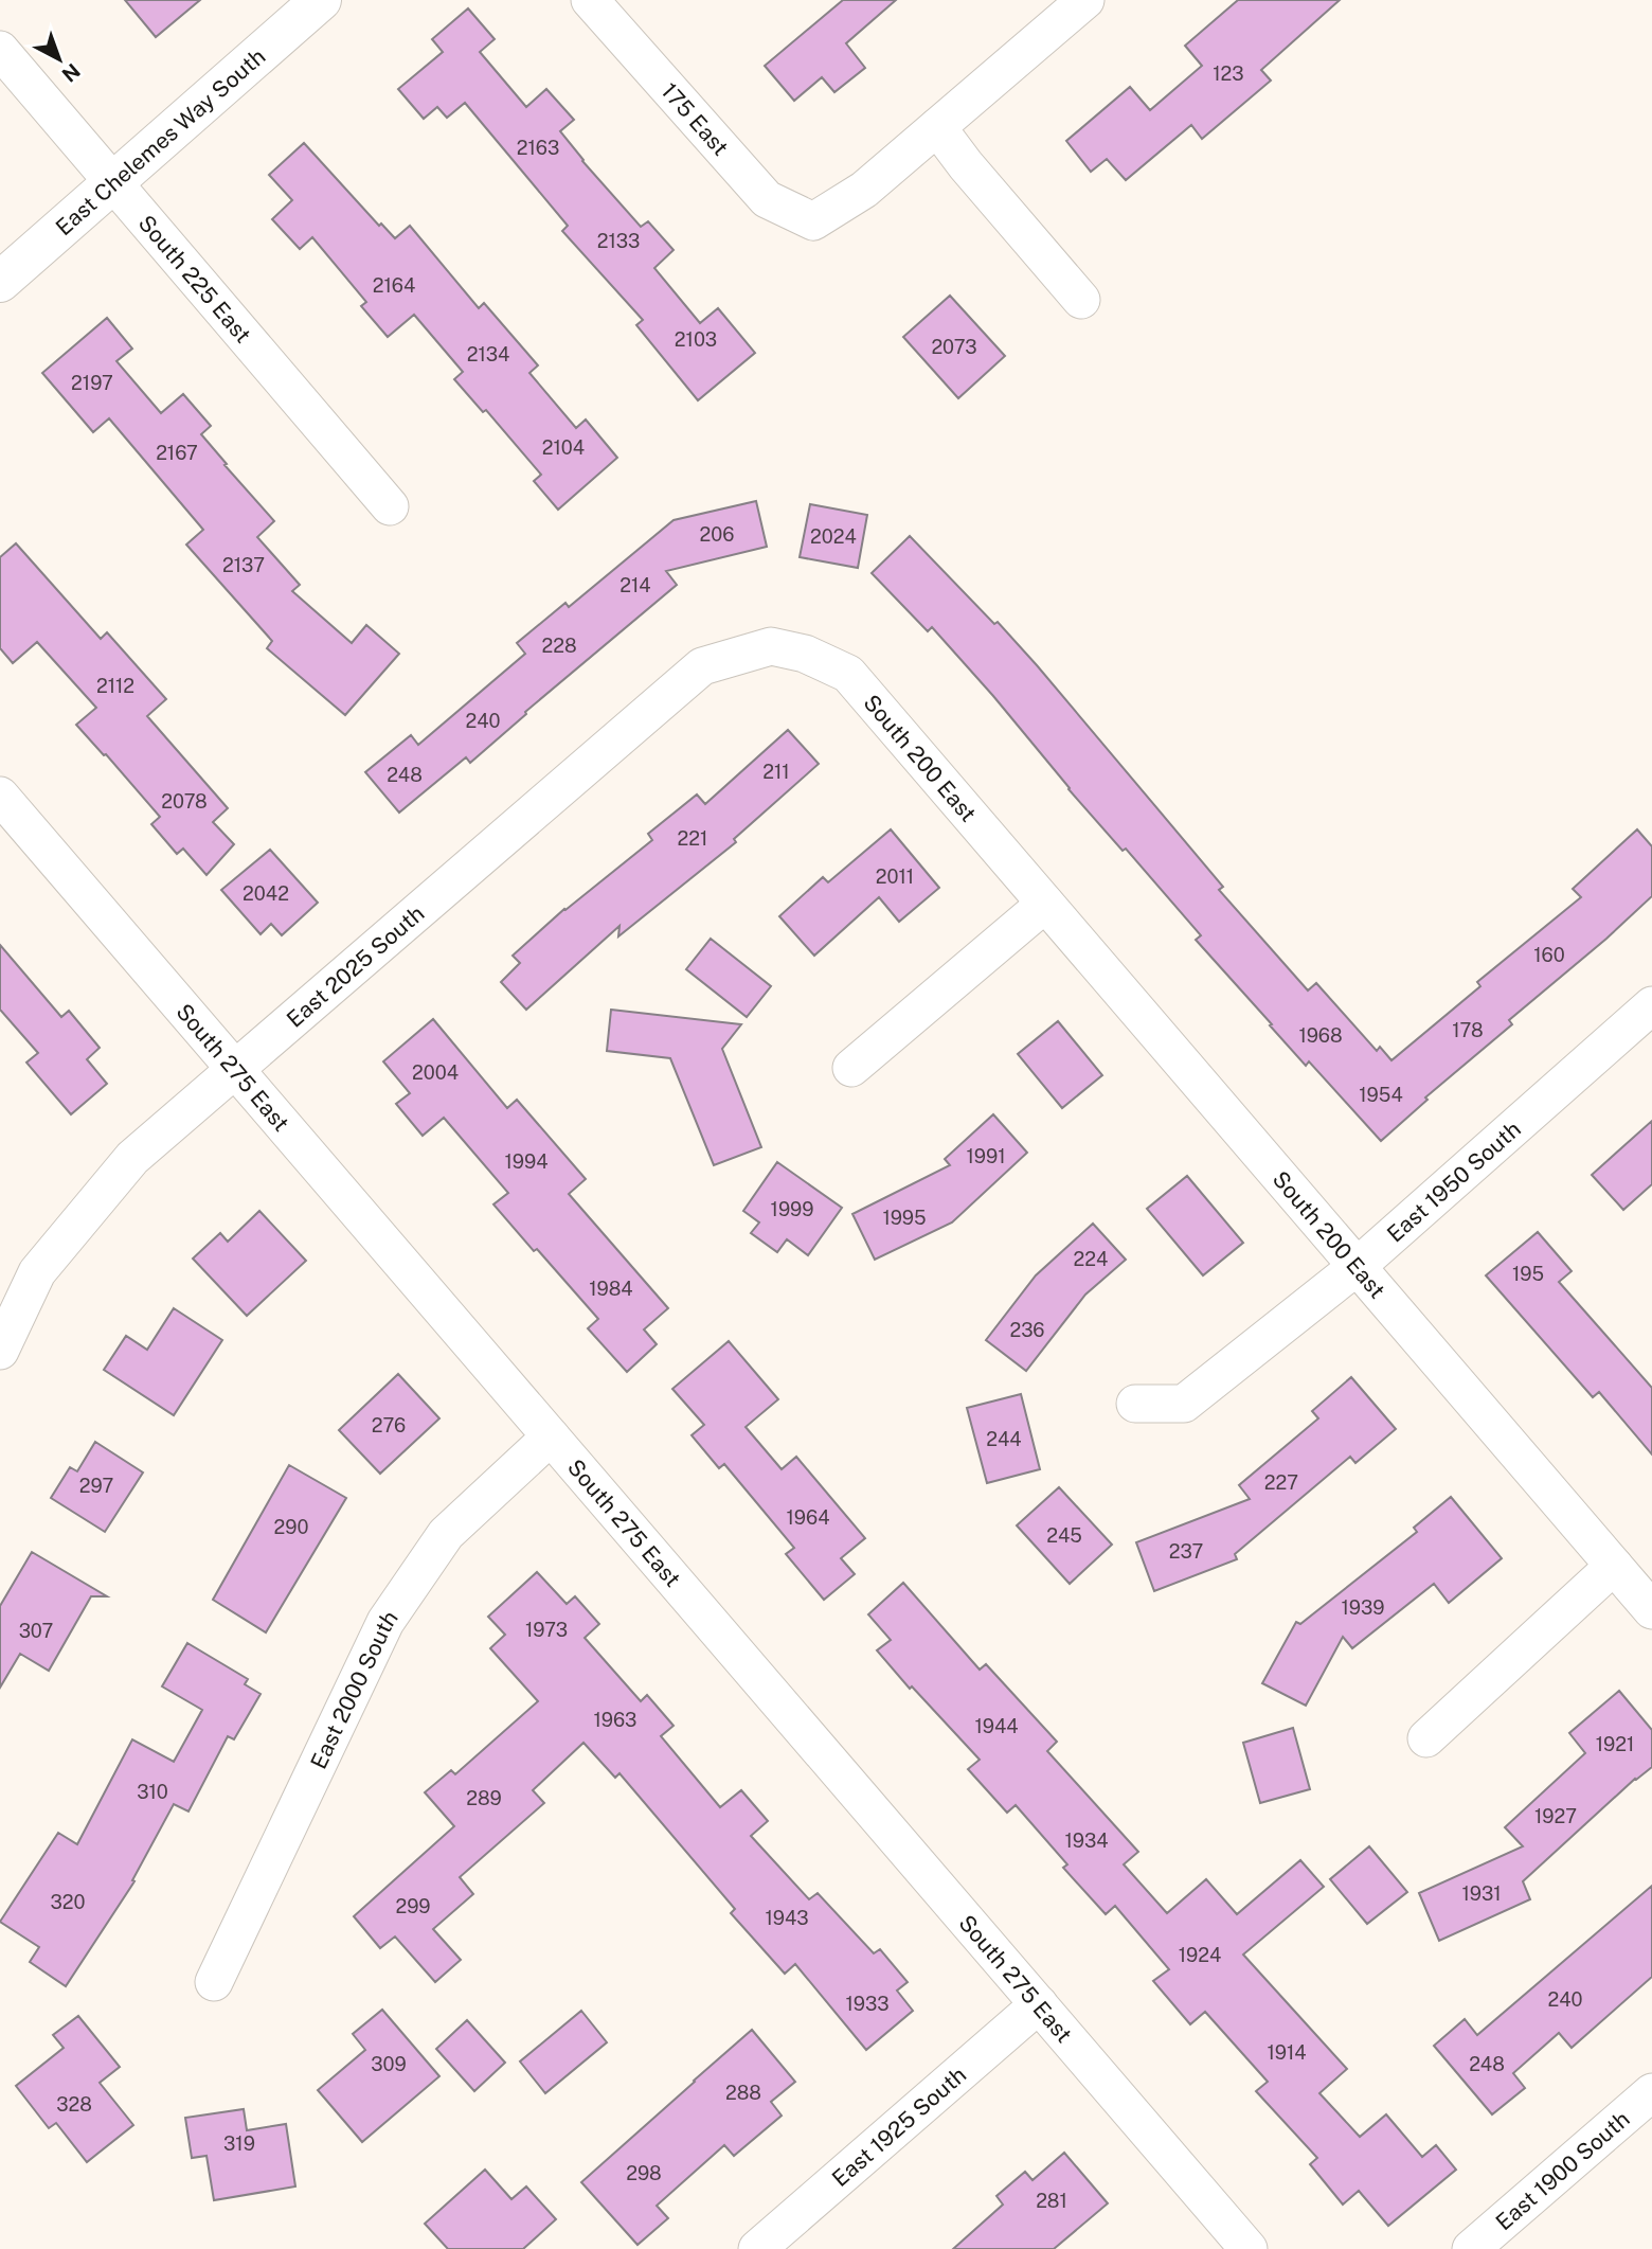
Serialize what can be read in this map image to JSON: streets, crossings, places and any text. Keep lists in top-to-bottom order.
{
  "streets": {
    "street": [
      "175 East",
      "East Chelemes Way South",
      "South 225 East",
      "South 200 East",
      "East 2025 South",
      "South 275 East",
      "East 1950 South",
      "East 2000 South",
      "East 1925 South",
      "East 1900 South"
    ]
  },
  "crossings": [
    ["East Chelemes Way South", "South 225 East"],
    ["South 200 East", "East 2025 South"],
    ["South 200 East", "East 1950 South"],
    ["East 2025 South", "South 275 East"],
    ["South 275 East", "East 2000 South"],
    ["South 275 East", "East 1925 South"]
  ],
  "house_numbers": [
    "123",
    "2163",
    "2133",
    "2164",
    "2103",
    "2073",
    "2134",
    "2197",
    "2104",
    "2167",
    "206",
    "2024",
    "2137",
    "214",
    "228",
    "2112",
    "240",
    "211",
    "248",
    "2078",
    "221",
    "2011",
    "2042",
    "160",
    "178",
    "1968",
    "2004",
    "1954",
    "1991",
    "1994",
    "1999",
    "1995",
    "224",
    "195",
    "1984",
    "236",
    "276",
    "244",
    "227",
    "297",
    "1964",
    "290",
    "245",
    "237",
    "1939",
    "1973",
    "307",
    "1963",
    "1944",
    "1921",
    "310",
    "289",
    "1927",
    "1934",
    "1931",
    "320",
    "299",
    "1943",
    "1924",
    "240",
    "1933",
    "1914",
    "309",
    "248",
    "288",
    "328",
    "319",
    "298",
    "281"
  ],
  "north": "bottom right"
}
